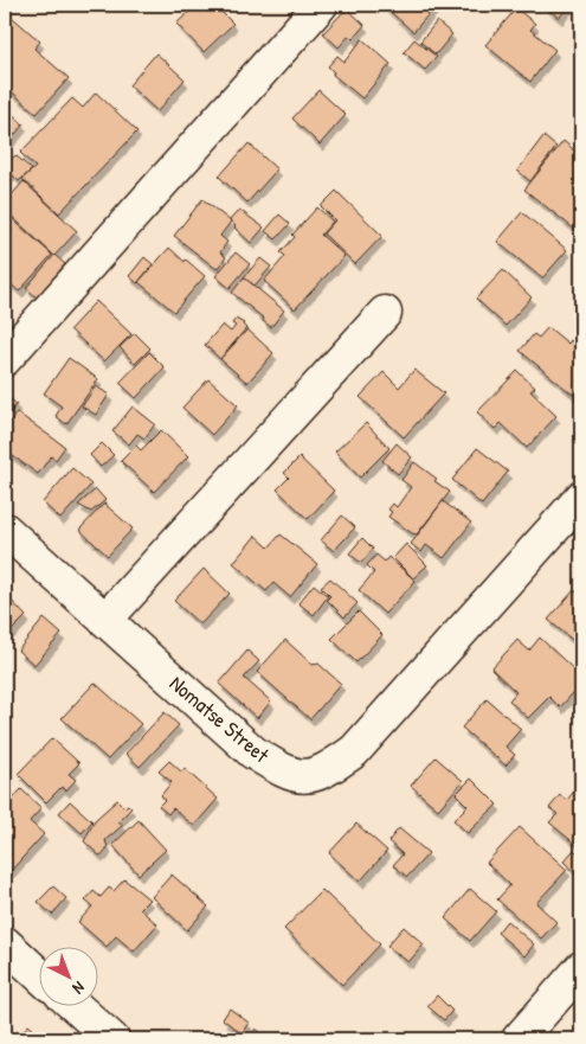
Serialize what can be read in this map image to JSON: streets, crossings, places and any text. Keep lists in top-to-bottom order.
{
  "streets": {
    "street": ["Nomatse Street"]
  },
  "north": "bottom right"
}
